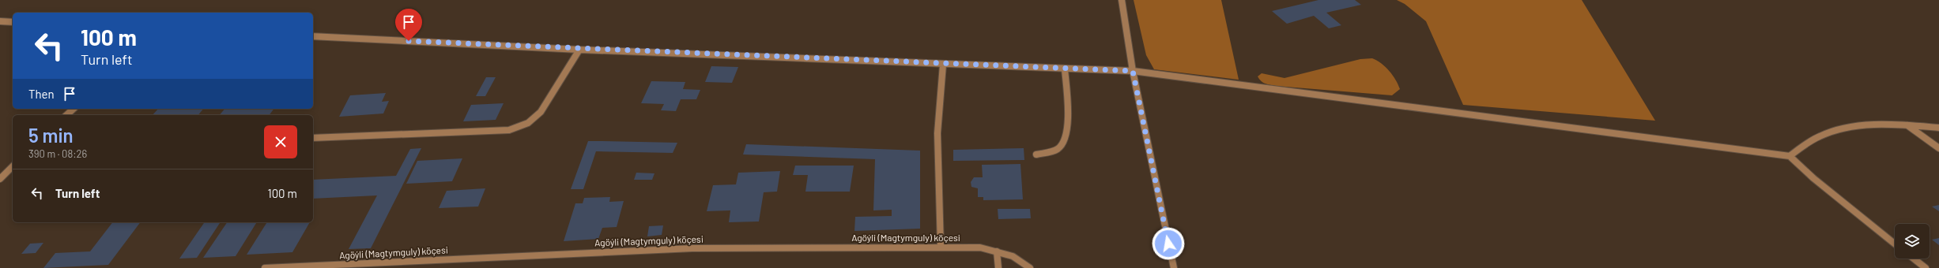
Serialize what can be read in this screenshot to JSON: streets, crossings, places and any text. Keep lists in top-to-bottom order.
{
  "streets": {
    "street": ["Agöýli (Magtymguly) köçesi"]
  },
  "page": {
    "turn": ["100 m", "Turn left"],
    "then": "Then",
    "heading": ["5 min", "390 m · 08:26"],
    "list": [
      {
        "name": "Turn left",
        "value": "100 m"
      }
    ]
  }
}
